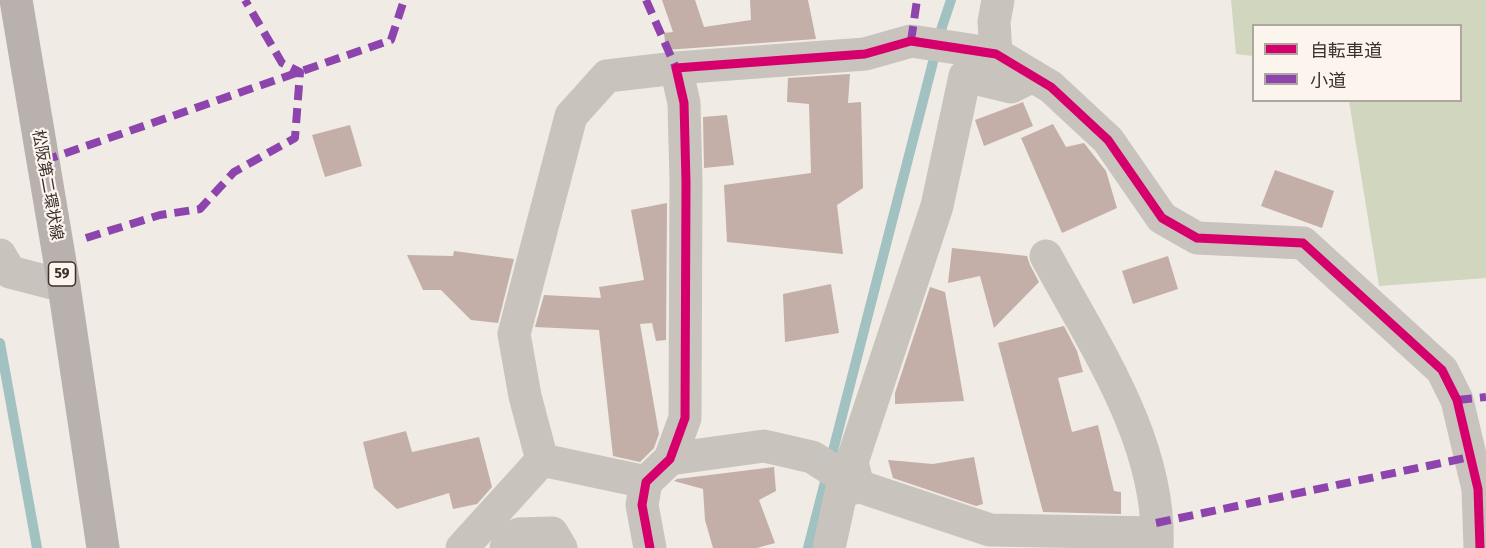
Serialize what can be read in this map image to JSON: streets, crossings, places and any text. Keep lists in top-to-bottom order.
{
  "streets": {
    "main road": ["松阪第二環状線", "59"]
  },
  "legend": ["自転車道", "小道"]
}
